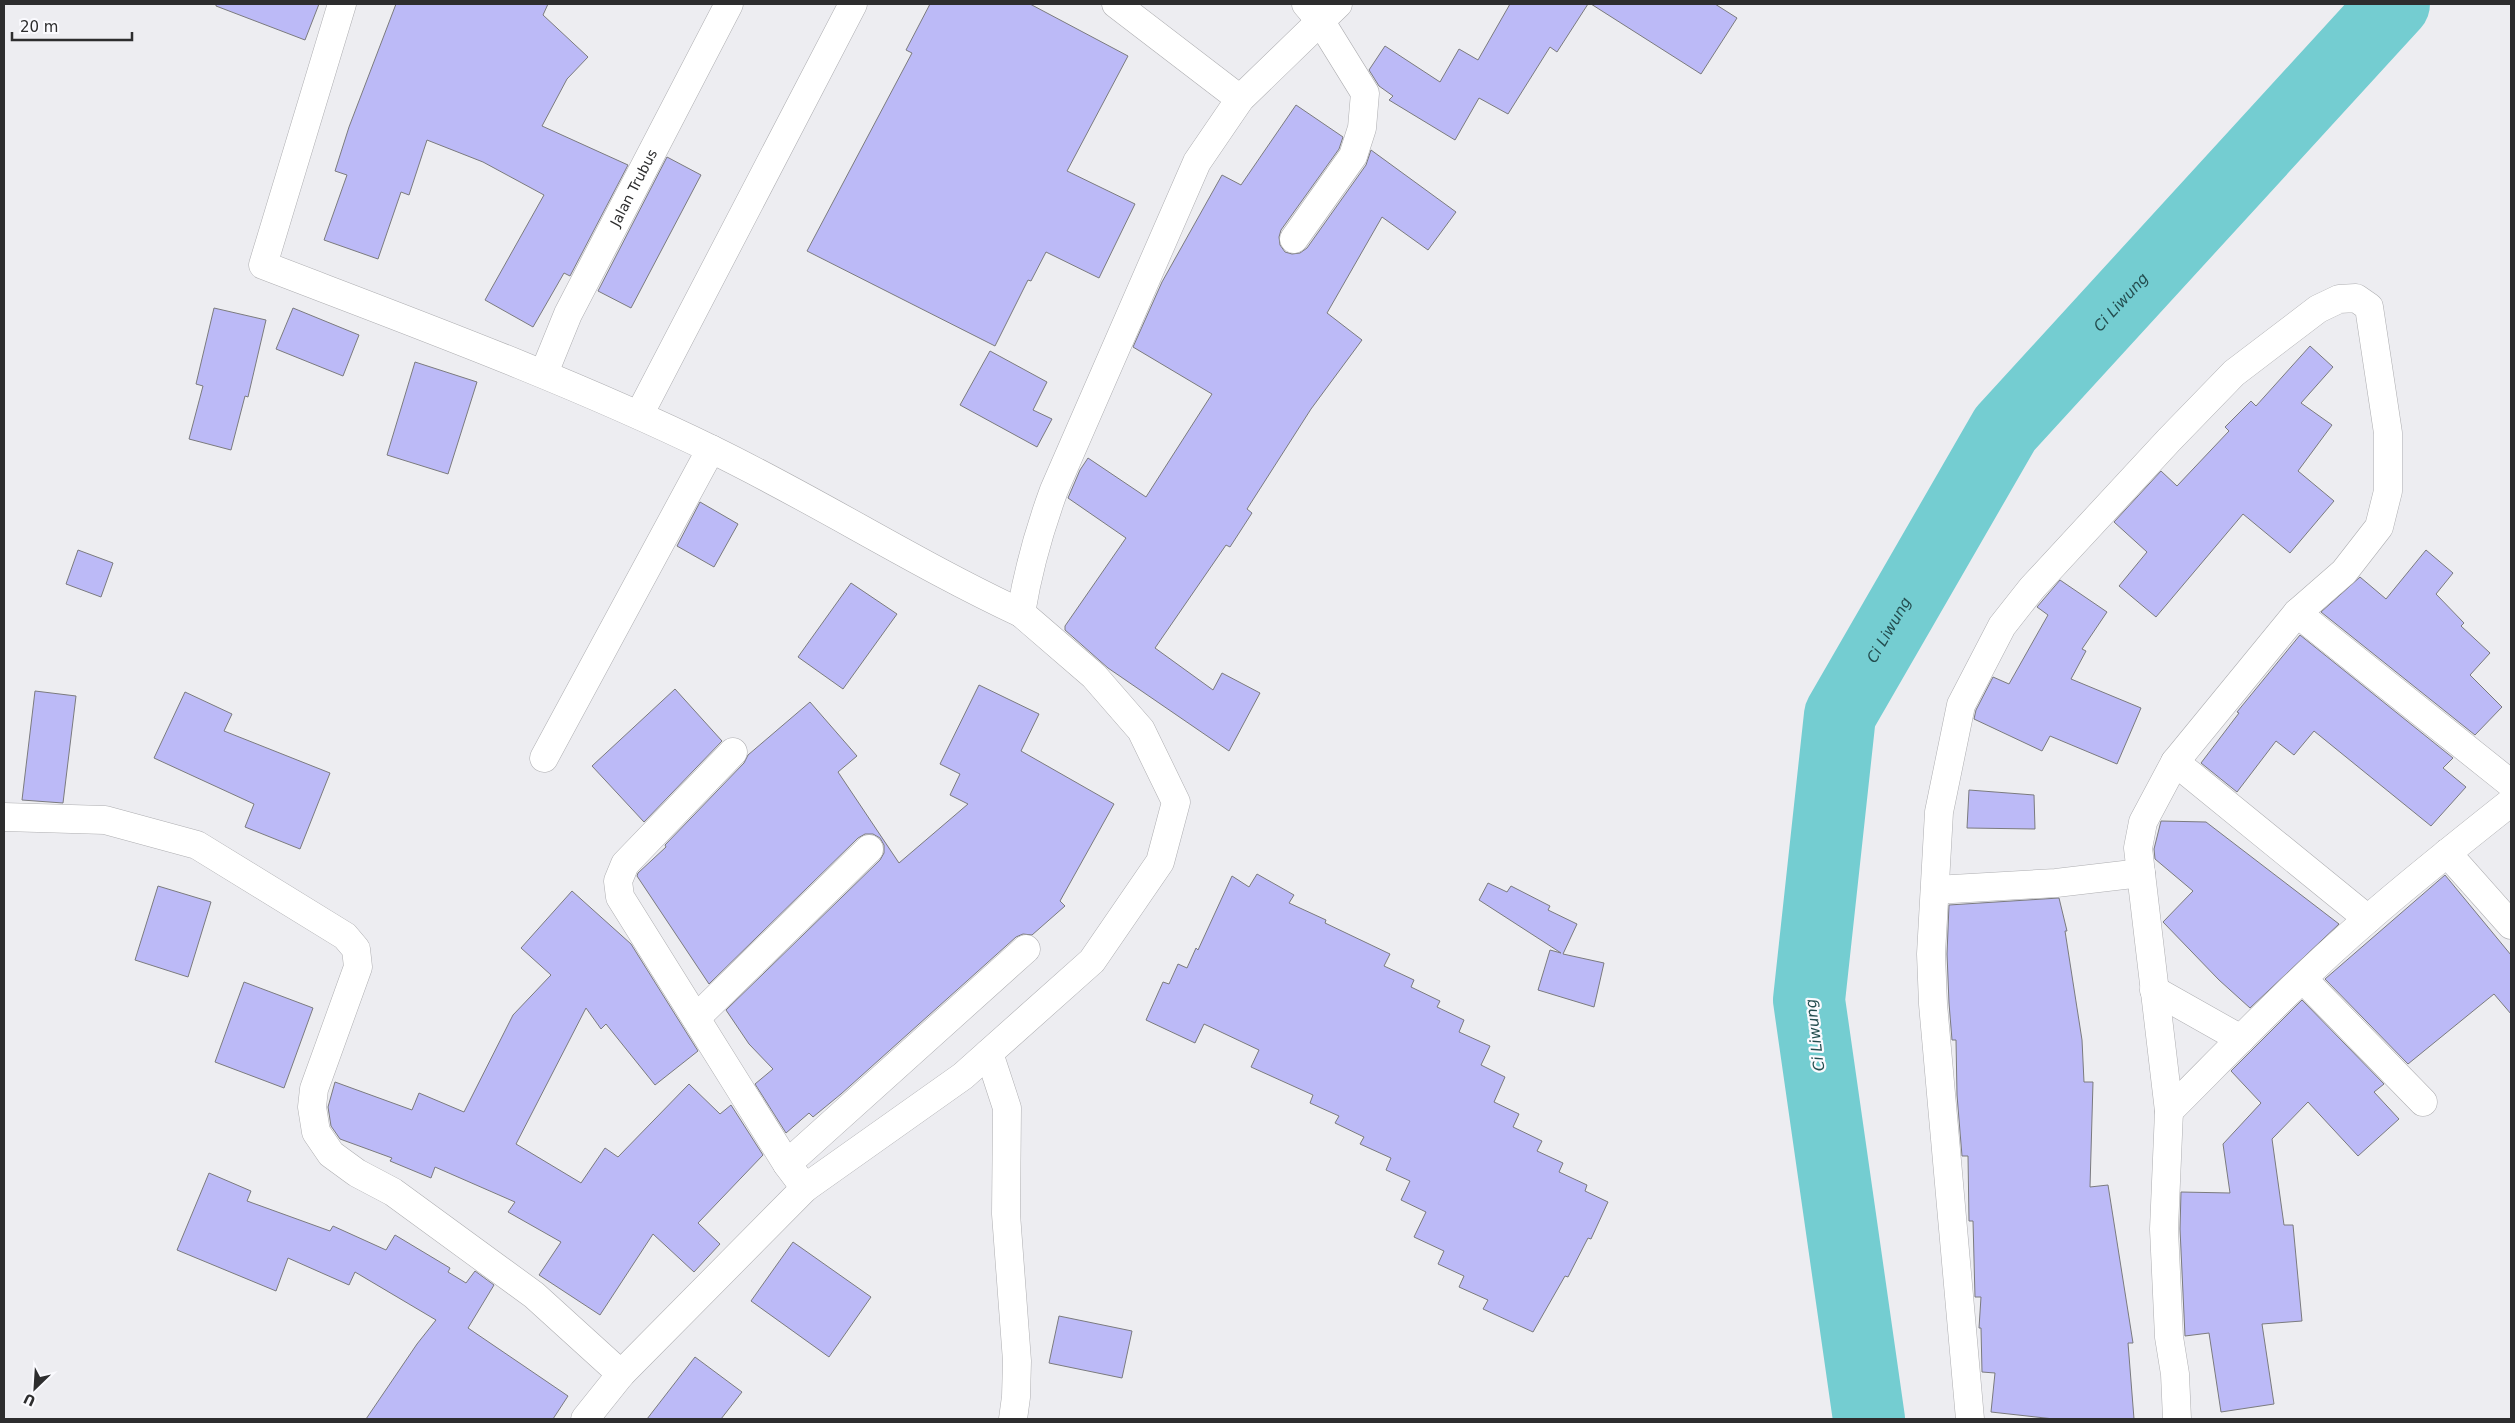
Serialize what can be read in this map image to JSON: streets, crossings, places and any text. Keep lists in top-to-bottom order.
{
  "streets": {
    "street": ["Jalan Trubus"]
  },
  "water": ["Ci Liwung"],
  "scale_bar": "20 m",
  "north": "bottom left"
}
